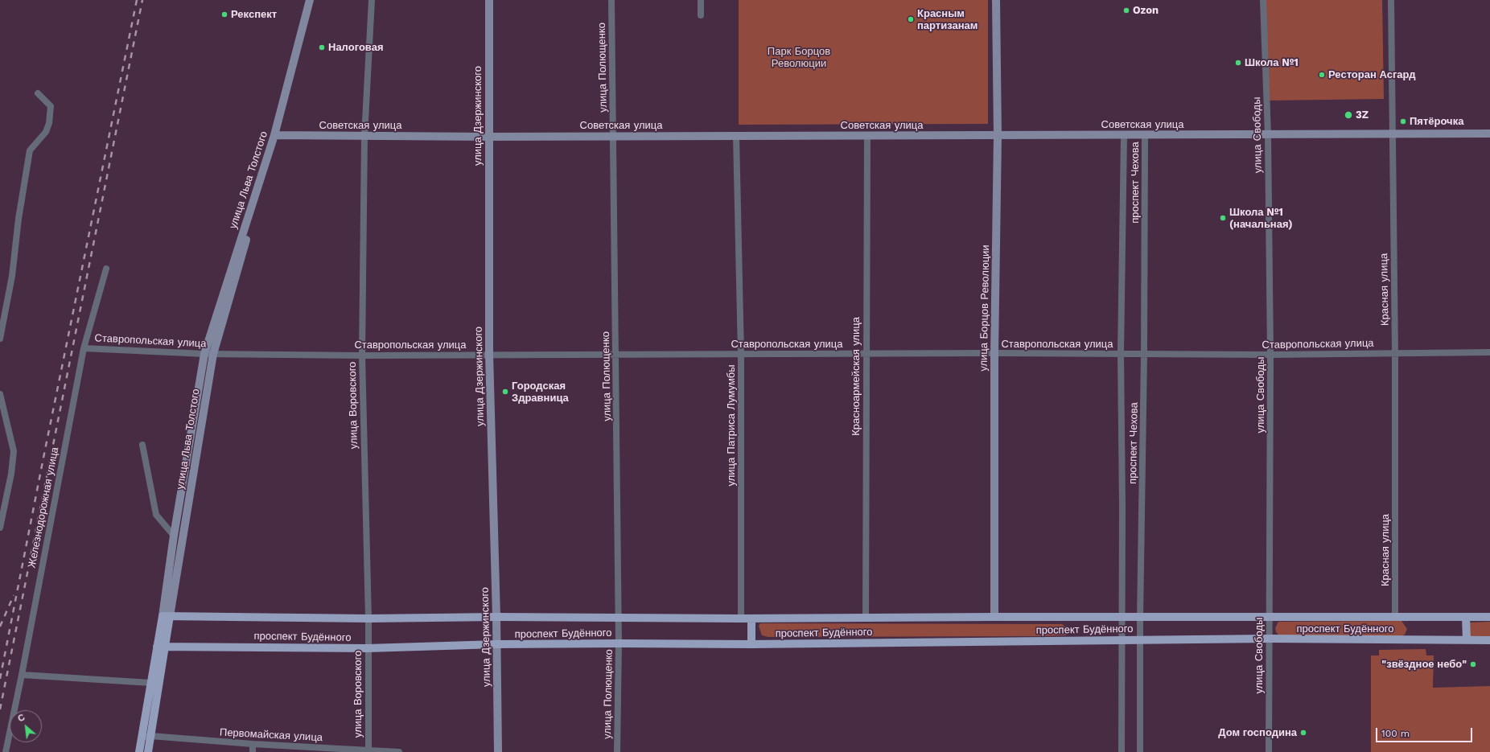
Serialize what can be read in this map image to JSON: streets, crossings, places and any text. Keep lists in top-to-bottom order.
{
  "streets": {
    "main road": ["улица Льва Толстого", "проспект Будённого"],
    "street": [
      "улица Полющенко",
      "улица Дзержинского",
      "Советская улица",
      "улица Свободы",
      "проспект Чехова",
      "Красная улица",
      "улица Борцов Революции",
      "Ставропольская улица",
      "Красноармейская улица",
      "улица Воровского",
      "улица Патриса Лумумбы",
      "Железнодорожная улица",
      "Первомайская улица"
    ]
  },
  "crossings": [
    ["улица Полющенко", "Советская улица"],
    ["улица Полющенко", "Ставропольская улица"],
    ["улица Полющенко", "проспект Будённого"],
    ["улица Дзержинского", "Советская улица"],
    ["улица Дзержинского", "Ставропольская улица"],
    ["улица Дзержинского", "проспект Будённого"],
    ["Советская улица", "улица Свободы"],
    ["Советская улица", "улица Льва Толстого"],
    ["Советская улица", "проспект Чехова"],
    ["Советская улица", "Красная улица"],
    ["Советская улица", "улица Борцов Революции"],
    ["Советская улица", "Красноармейская улица"],
    ["Советская улица", "улица Воровского"],
    ["Советская улица", "улица Патриса Лумумбы"],
    ["улица Свободы", "Ставропольская улица"],
    ["улица Свободы", "проспект Будённого"],
    ["улица Льва Толстого", "Ставропольская улица"],
    ["улица Льва Толстого", "проспект Будённого"],
    ["улица Льва Толстого", "Первомайская улица"],
    ["проспект Чехова", "Ставропольская улица"],
    ["проспект Чехова", "проспект Будённого"],
    ["Красная улица", "Ставропольская улица"],
    ["Красная улица", "проспект Будённого"],
    ["улица Борцов Революции", "Ставропольская улица"],
    ["улица Борцов Революции", "проспект Будённого"],
    ["Ставропольская улица", "Красноармейская улица"],
    ["Ставропольская улица", "улица Воровского"],
    ["Ставропольская улица", "улица Патриса Лумумбы"],
    ["Ставропольская улица", "Железнодорожная улица"],
    ["Красноармейская улица", "проспект Будённого"],
    ["улица Воровского", "проспект Будённого"],
    ["улица Воровского", "Первомайская улица"],
    ["улица Патриса Лумумбы", "проспект Будённого"]
  ],
  "parks": ["Парк Борцов Революции"],
  "places": [
    "Ozon",
    "Рекспект",
    "Красным партизанам",
    "Налоговая",
    "Школа №1",
    "Ресторан Асгард",
    "3Z",
    "Пятёрочка",
    "Школа №1 (начальная)",
    "Городская Здравница",
    "\"звёздное небо\"",
    "Дом господина"
  ],
  "scale_bar": "100 m",
  "north": "top left"
}
